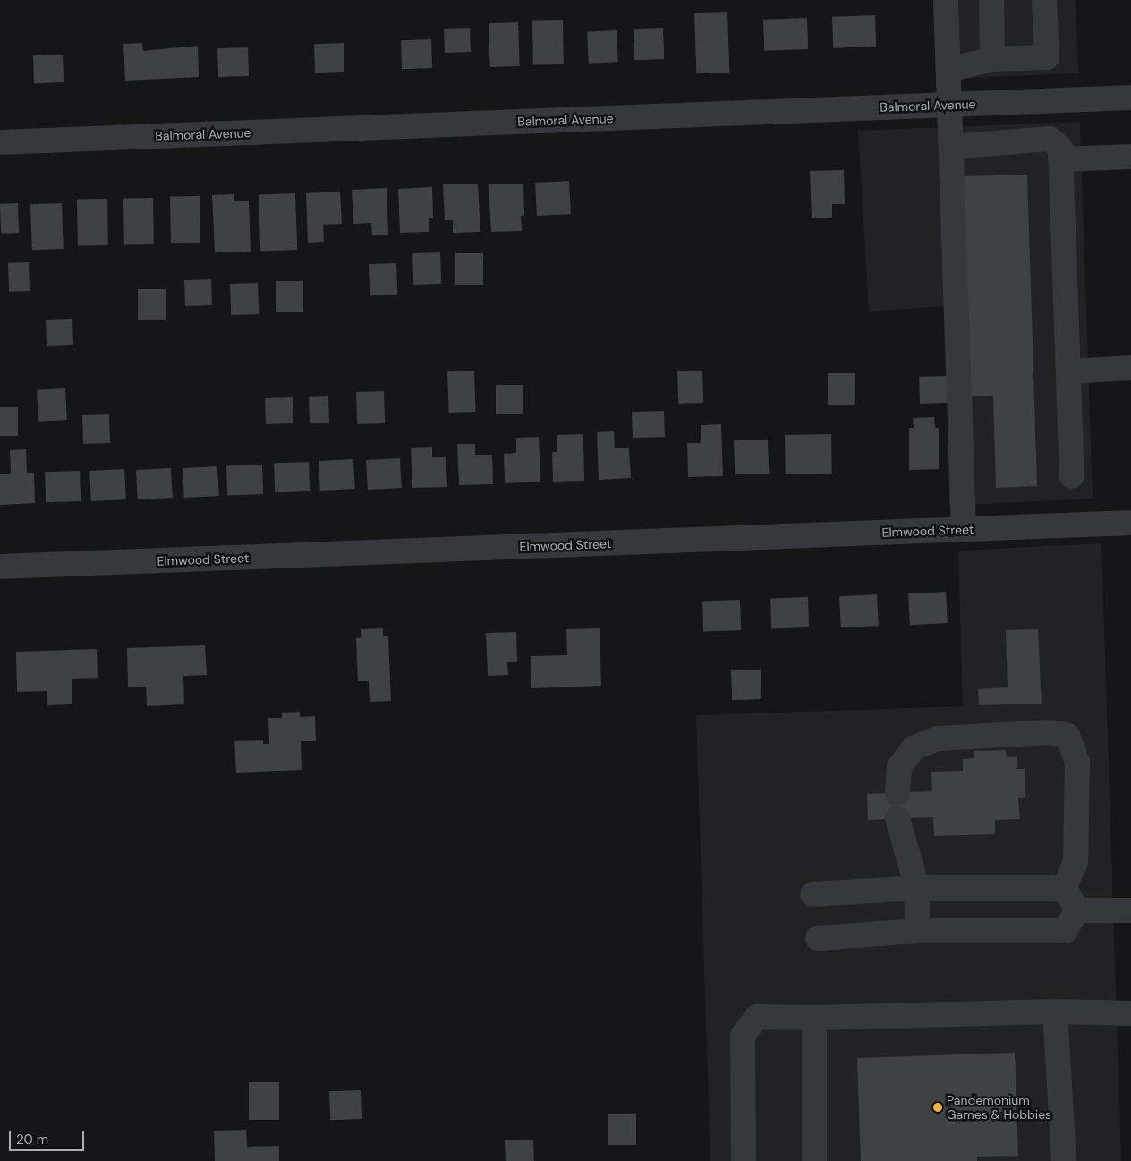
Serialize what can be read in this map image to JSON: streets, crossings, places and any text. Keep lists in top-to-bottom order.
{
  "streets": {
    "street": ["Balmoral Avenue", "Elmwood Street"]
  },
  "places": ["Pandemonium Games & Hobbies"],
  "scale_bar": "20 m"
}
